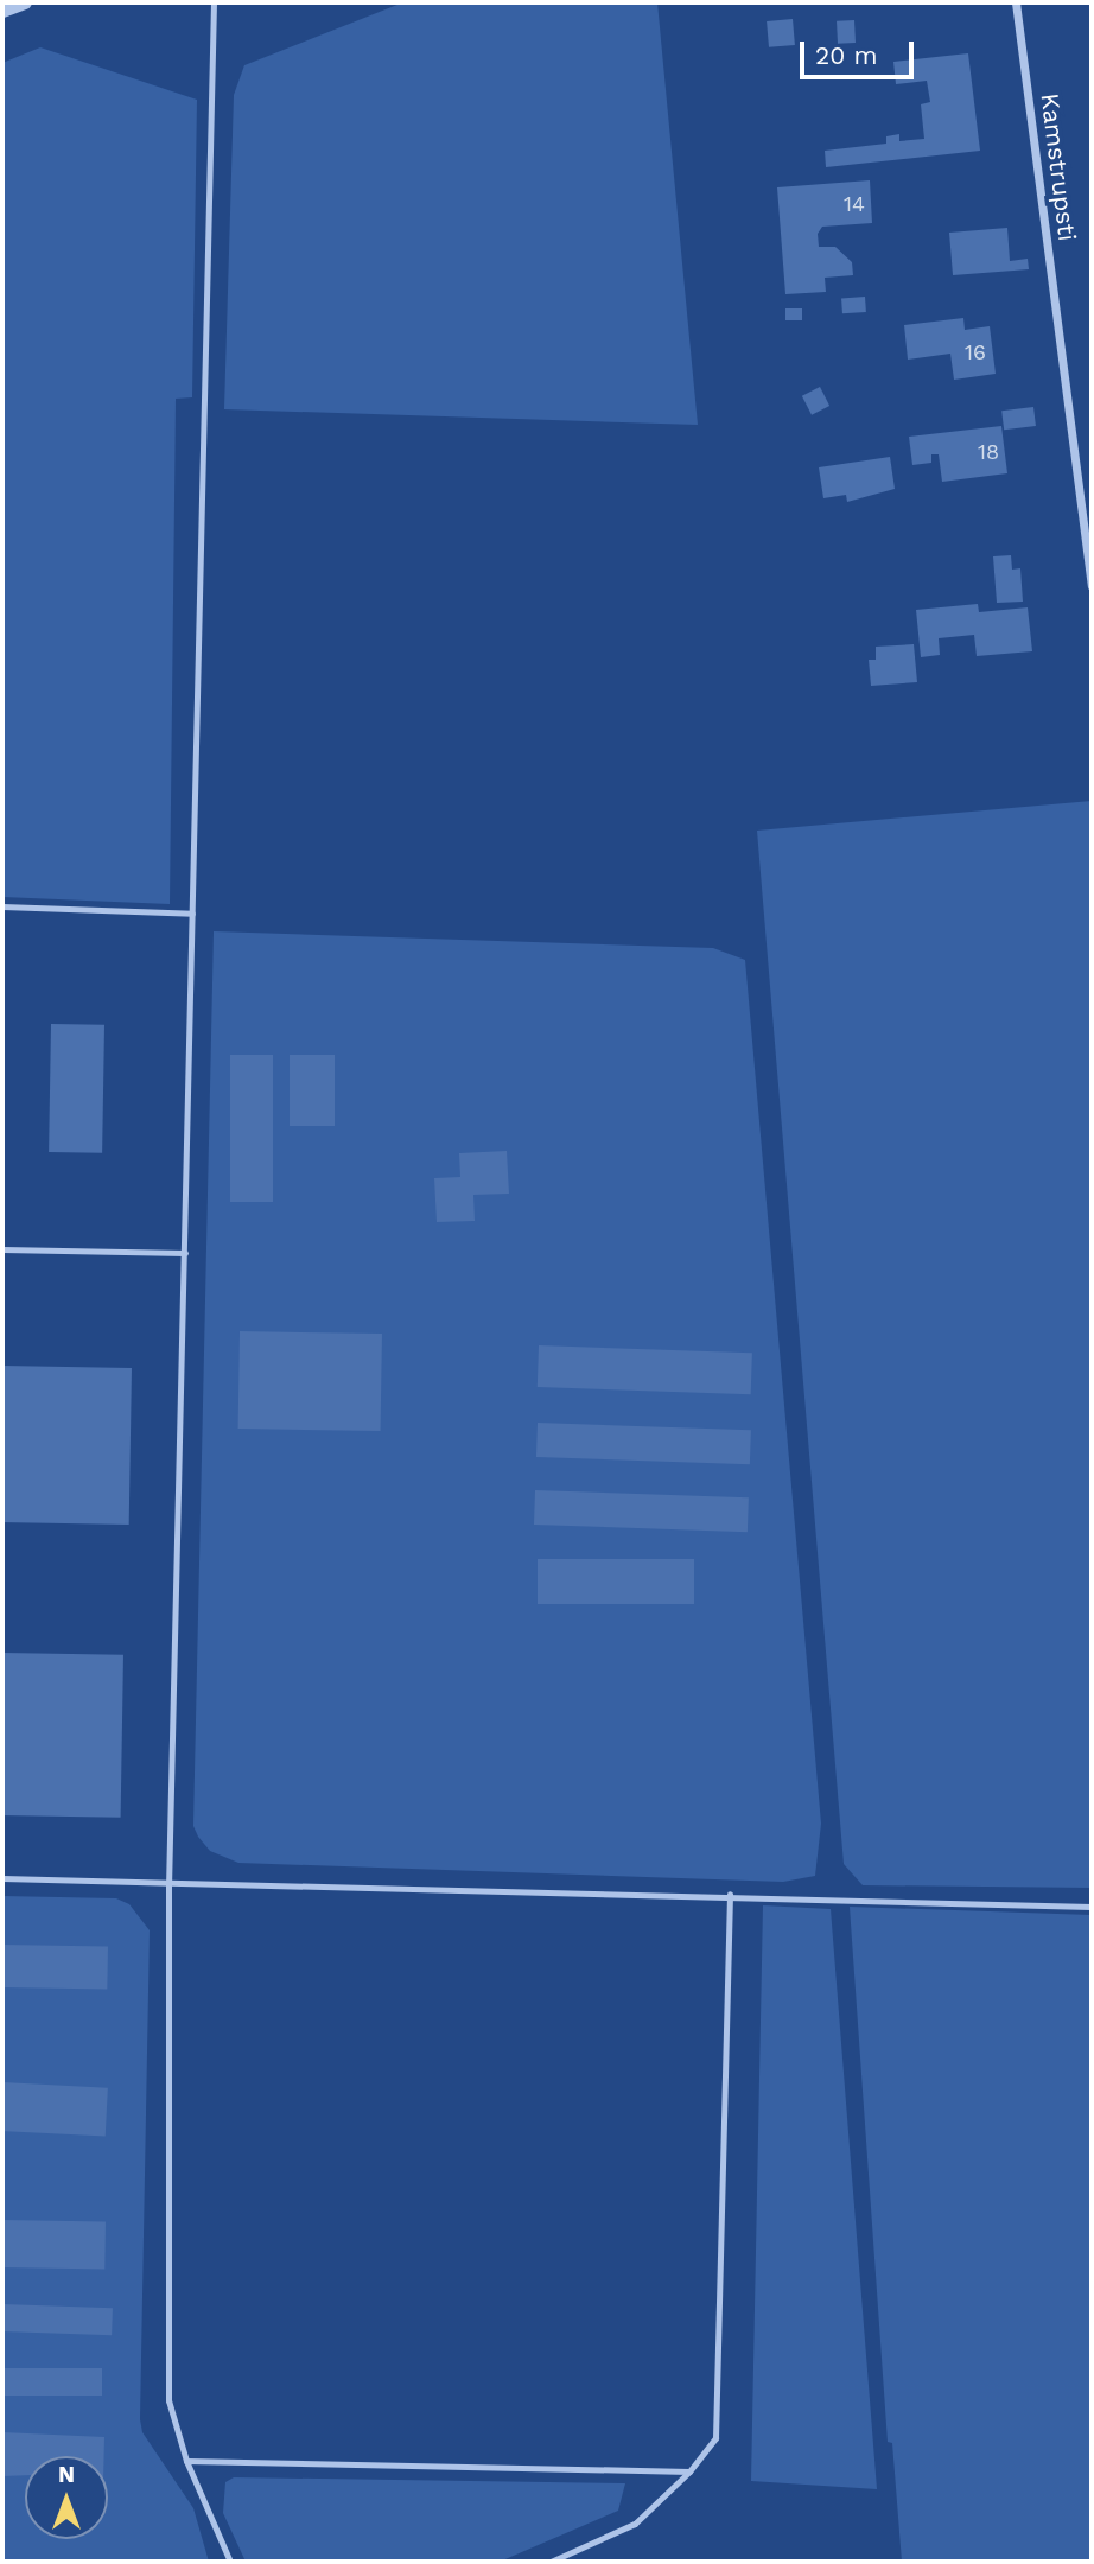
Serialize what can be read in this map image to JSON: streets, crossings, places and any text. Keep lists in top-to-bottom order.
{
  "streets": {
    "street": ["Kamstrupsti"]
  },
  "house_numbers": ["14", "16", "18"],
  "scale_bar": "20 m",
  "north": "top"
}
